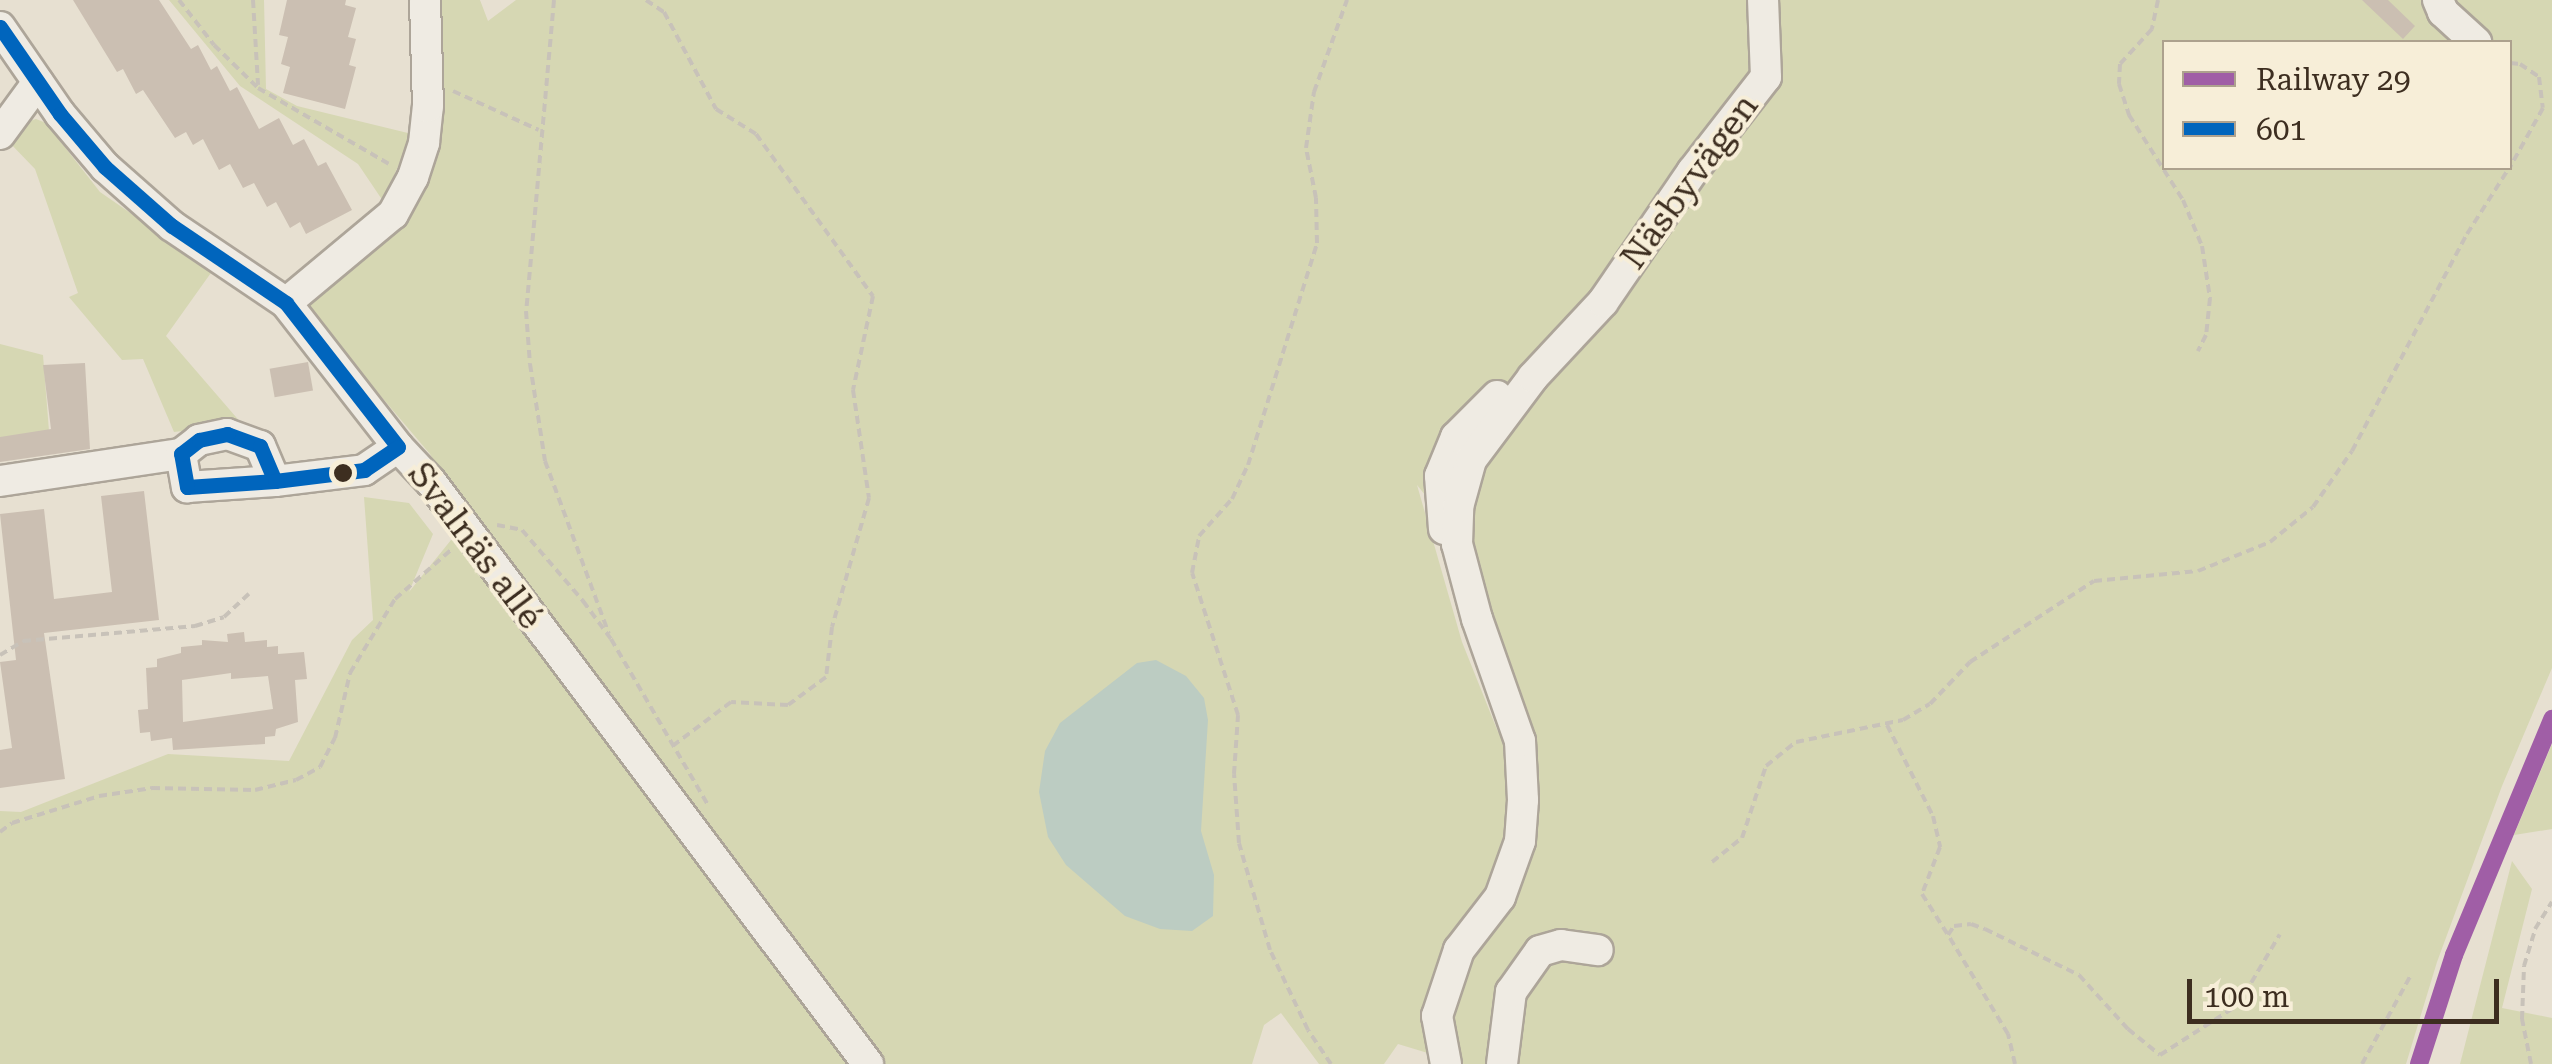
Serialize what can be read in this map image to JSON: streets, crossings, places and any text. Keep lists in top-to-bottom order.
{
  "streets": {
    "street": ["Näsbyvägen", "Svalnäs allé"]
  },
  "lines": ["transit line 601", "rail line 29"],
  "legend": ["Railway 29", "601"],
  "scale_bar": "100 m"
}
